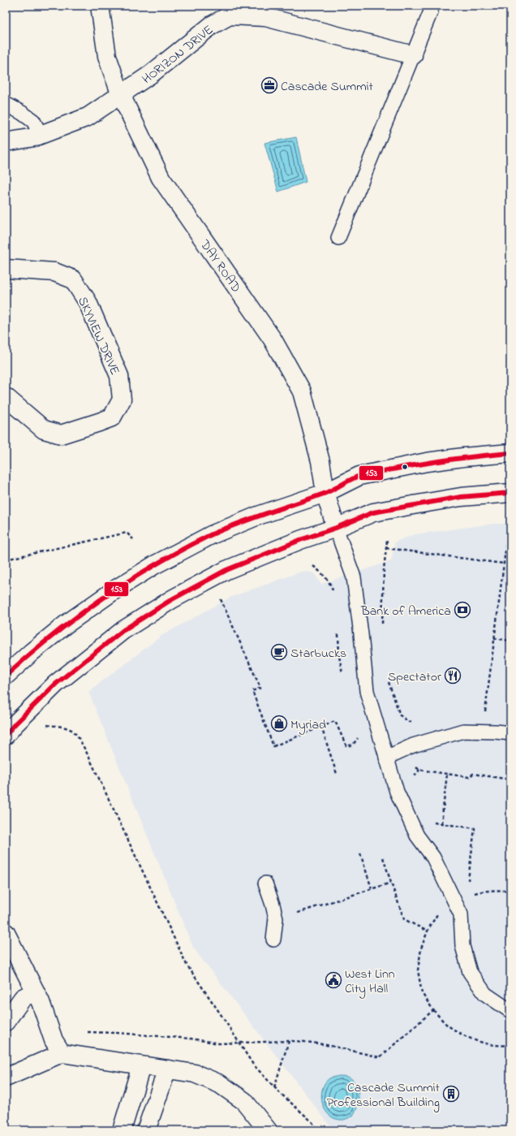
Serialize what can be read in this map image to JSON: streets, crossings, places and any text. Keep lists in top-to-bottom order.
{
  "streets": {
    "street": ["HORIZON DRIVE", "DAY ROAD", "SKYVIEW DRIVE"]
  },
  "crossings": [
    ["HORIZON DRIVE", "DAY ROAD"]
  ],
  "places": {
    "office": ["Cascade Summit"],
    "bank": ["Bank of America"],
    "cafe": ["Starbucks"],
    "restaurant": ["Spectator"],
    "shop": ["Myriad"],
    "public building": ["West Linn City Hall"],
    "building": ["Cascade Summit Professional Building"]
  },
  "lines": ["transit line 153"]
}
